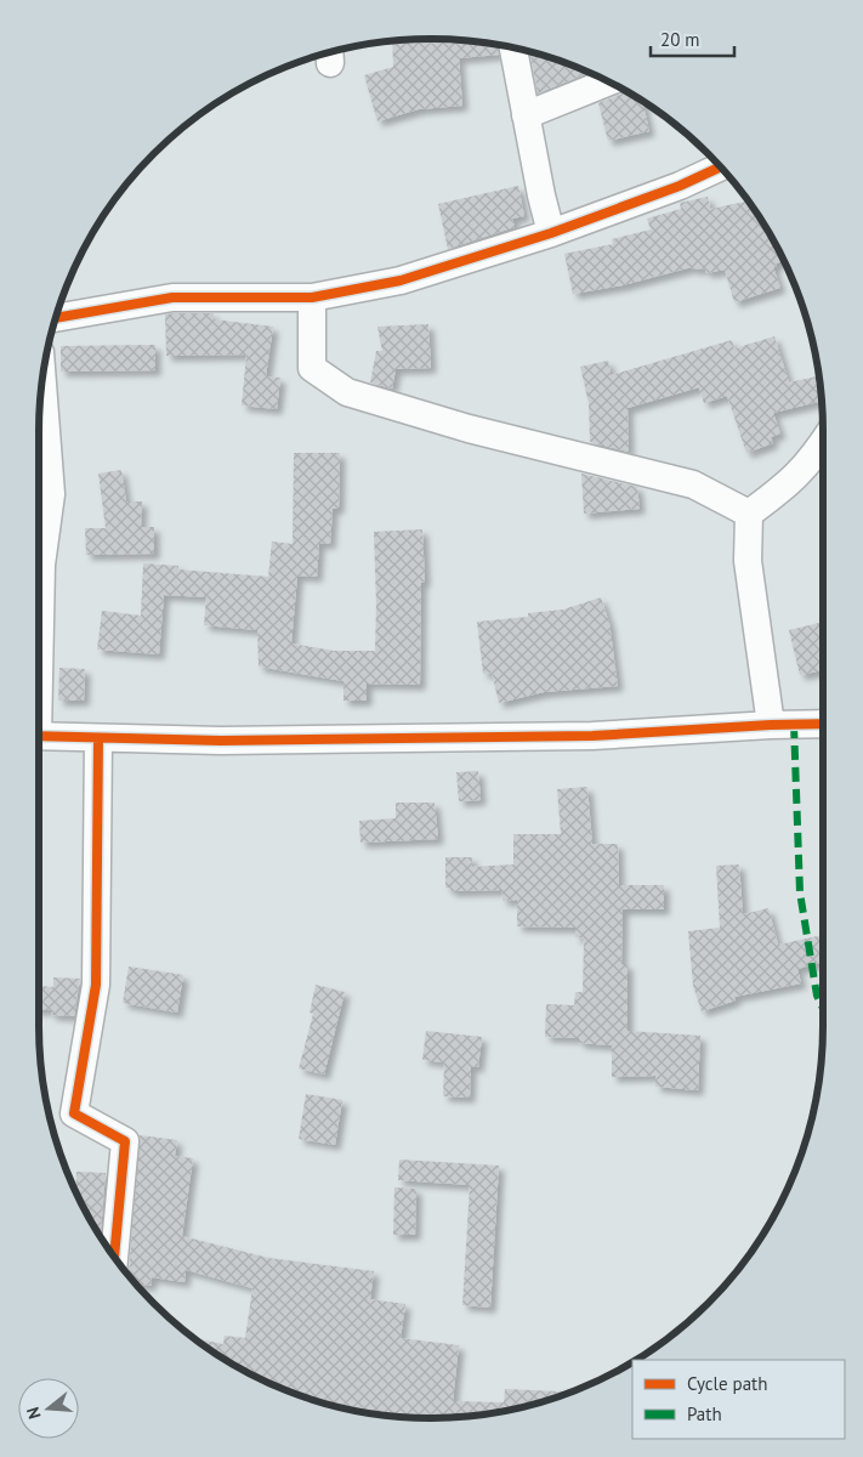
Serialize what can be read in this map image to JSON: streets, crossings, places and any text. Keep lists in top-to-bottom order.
{
  "legend": ["Cycle path", "Path"],
  "scale_bar": "20 m",
  "north": "left"
}
